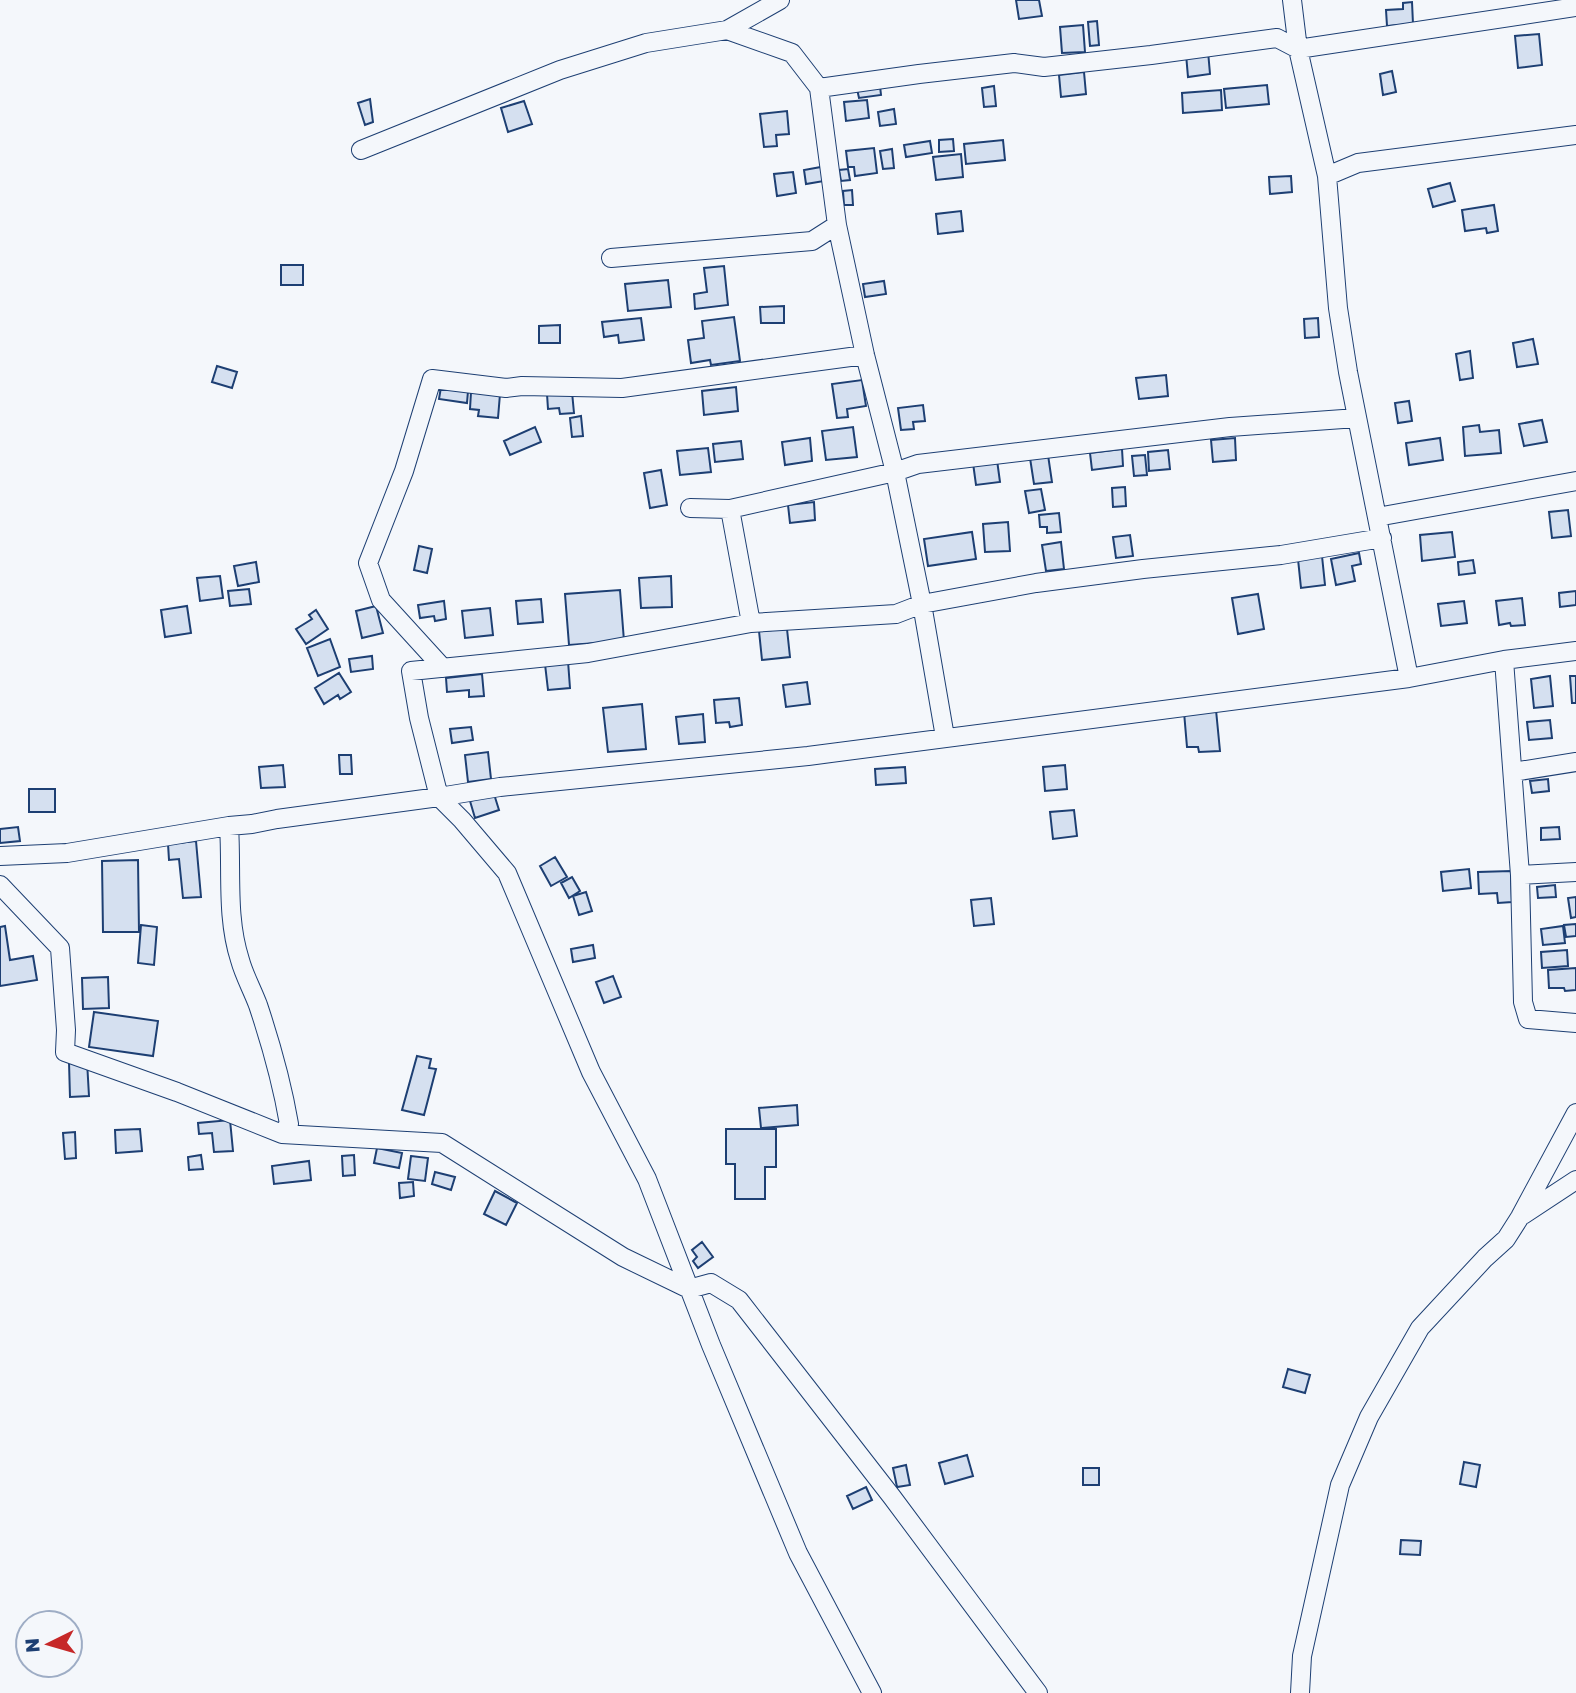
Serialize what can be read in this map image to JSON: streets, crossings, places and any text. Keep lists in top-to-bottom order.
{
  "north": "left"
}
